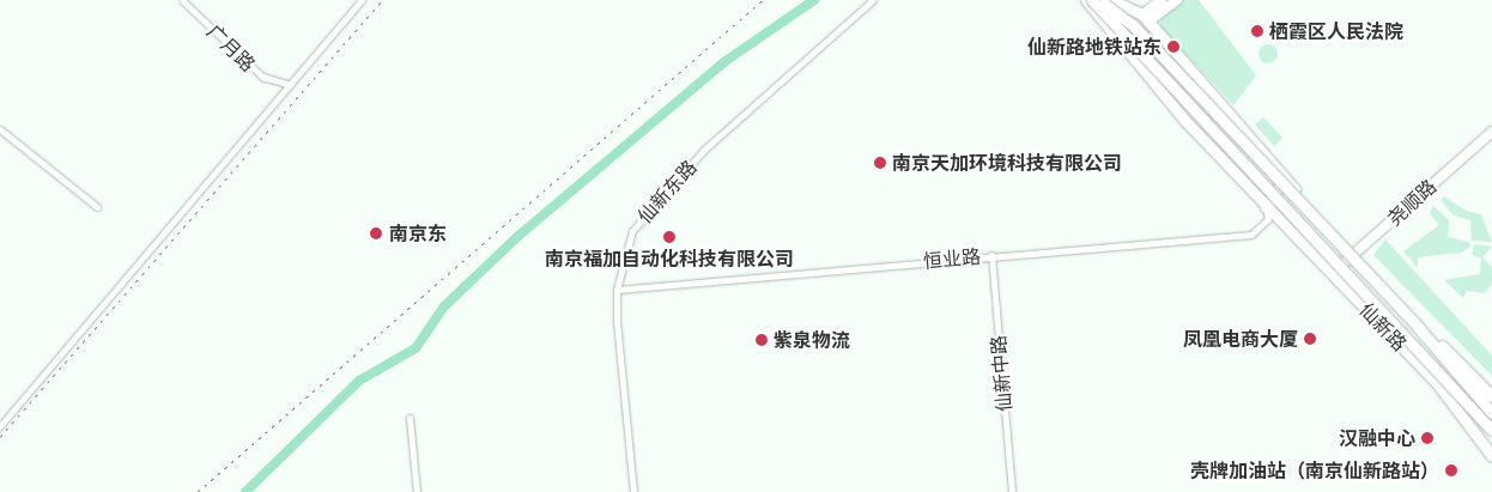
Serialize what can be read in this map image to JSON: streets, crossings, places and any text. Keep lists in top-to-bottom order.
{
  "streets": {
    "main road": ["尧顺路", "仙新路"],
    "street": [
      "广月路",
      "仙新东路",
      "恒业路",
      "仙新中路"
    ]
  },
  "crossings": [
    ["仙新东路", "恒业路"],
    ["尧顺路", "仙新路"],
    ["恒业路", "仙新路"],
    ["恒业路", "仙新中路"]
  ],
  "places": [
    "栖霞区人民法院",
    "仙新路地铁站东",
    "南京天加环境科技有限公司",
    "南京东",
    "南京福加自动化科技有限公司",
    "凤凰电商大厦",
    "紫泉物流",
    "汉融中心",
    "壳牌加油站（南京仙新路站）"
  ]
}
